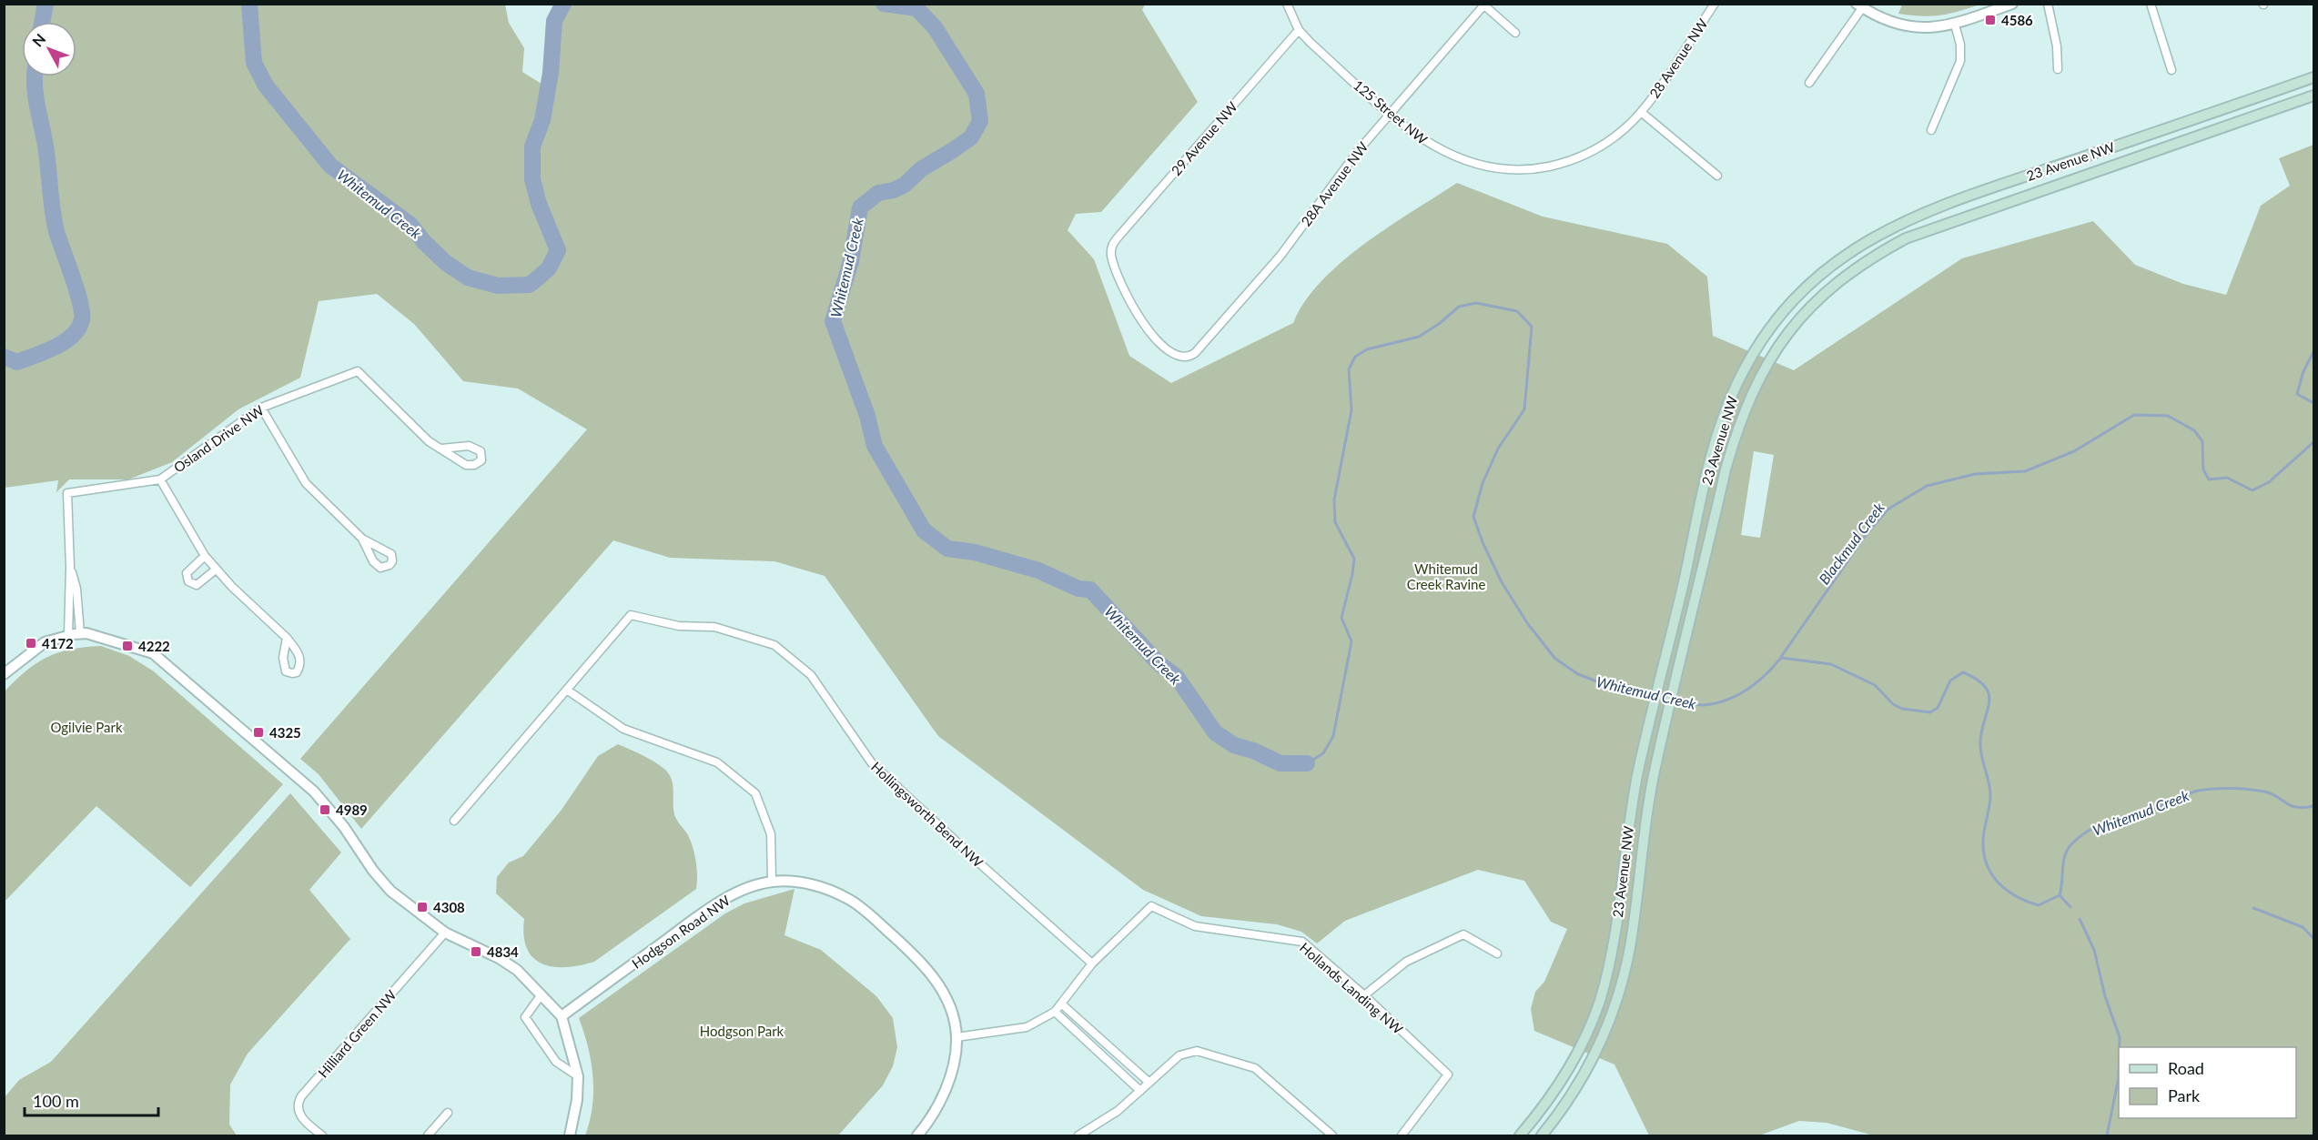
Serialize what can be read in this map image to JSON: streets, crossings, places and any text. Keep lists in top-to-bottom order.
{
  "streets": {
    "main road": ["23 Avenue NW"],
    "street": [
      "28 Avenue NW",
      "125 Street NW",
      "29 Avenue NW",
      "28A Avenue NW",
      "Osland Drive NW",
      "Hollingsworth Bend NW",
      "Hodgson Road NW",
      "Hollands Landing NW",
      "Hilliard Green NW"
    ]
  },
  "crossings": [
    ["28 Avenue NW", "125 Street NW"],
    ["125 Street NW", "29 Avenue NW"],
    ["125 Street NW", "28A Avenue NW"],
    ["29 Avenue NW", "28A Avenue NW"],
    ["Hollingsworth Bend NW", "Hollands Landing NW"],
    ["Hodgson Road NW", "Hollands Landing NW"]
  ],
  "water": ["Whitemud Creek", "Blackmud Creek"],
  "parks": ["Whitemud Creek Ravine", "Ogilvie Park", "Hodgson Park"],
  "places": {
    "transit": [
      "4586",
      "4172",
      "4222",
      "4325",
      "4989",
      "4308",
      "4834"
    ]
  },
  "legend": ["Road", "Park"],
  "scale_bar": "100 m",
  "north": "top left"
}
